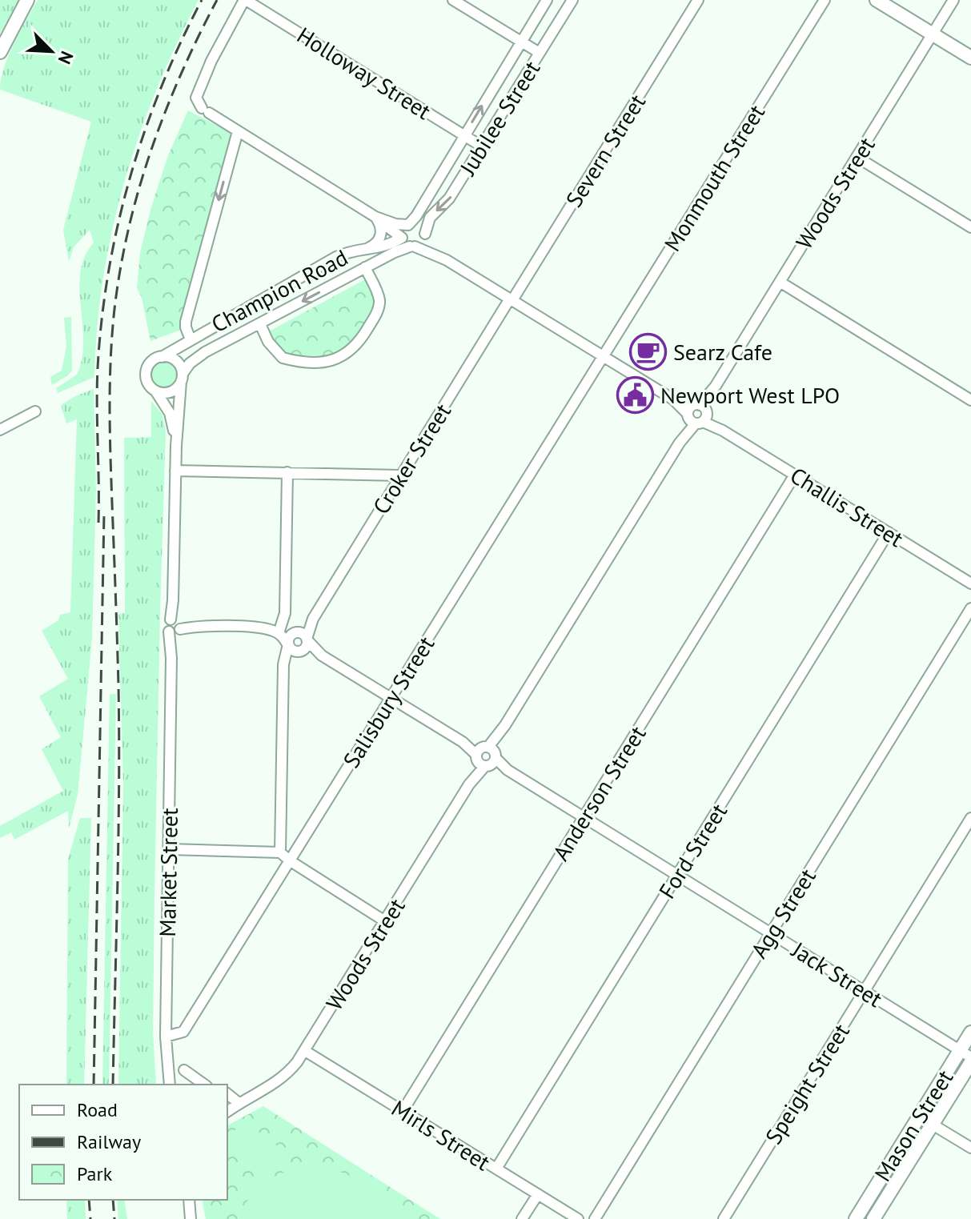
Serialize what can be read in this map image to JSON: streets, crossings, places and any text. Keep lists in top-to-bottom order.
{
  "streets": {
    "street": [
      "Holloway Street",
      "Jubilee Street",
      "Severn Street",
      "Monmouth Street",
      "Woods Street",
      "Champion Road",
      "Croker Street",
      "Challis Street",
      "Salisbury Street",
      "Anderson Street",
      "Ford Street",
      "Market Street",
      "Agg Street",
      "Jack Street",
      "Speight Street",
      "Mason Street",
      "Mirls Street"
    ]
  },
  "crossings": [
    ["Holloway Street", "Jubilee Street"],
    ["Jubilee Street", "Champion Road"],
    ["Jubilee Street", "Challis Street"],
    ["Severn Street", "Croker Street"],
    ["Severn Street", "Challis Street"],
    ["Monmouth Street", "Challis Street"],
    ["Monmouth Street", "Salisbury Street"],
    ["Woods Street", "Challis Street"],
    ["Woods Street", "Jack Street"],
    ["Woods Street", "Mirls Street"],
    ["Champion Road", "Challis Street"],
    ["Champion Road", "Market Street"],
    ["Croker Street", "Challis Street"],
    ["Croker Street", "Jack Street"],
    ["Challis Street", "Salisbury Street"],
    ["Challis Street", "Anderson Street"],
    ["Challis Street", "Ford Street"],
    ["Salisbury Street", "Market Street"],
    ["Salisbury Street", "Jack Street"],
    ["Anderson Street", "Jack Street"],
    ["Anderson Street", "Mirls Street"],
    ["Ford Street", "Jack Street"],
    ["Ford Street", "Mirls Street"],
    ["Agg Street", "Jack Street"],
    ["Jack Street", "Speight Street"],
    ["Jack Street", "Mason Street"]
  ],
  "places": {
    "cafe": ["Searz Cafe"],
    "public building": ["Newport West LPO"]
  },
  "legend": ["Road", "Railway", "Park"],
  "north": "bottom right"
}
